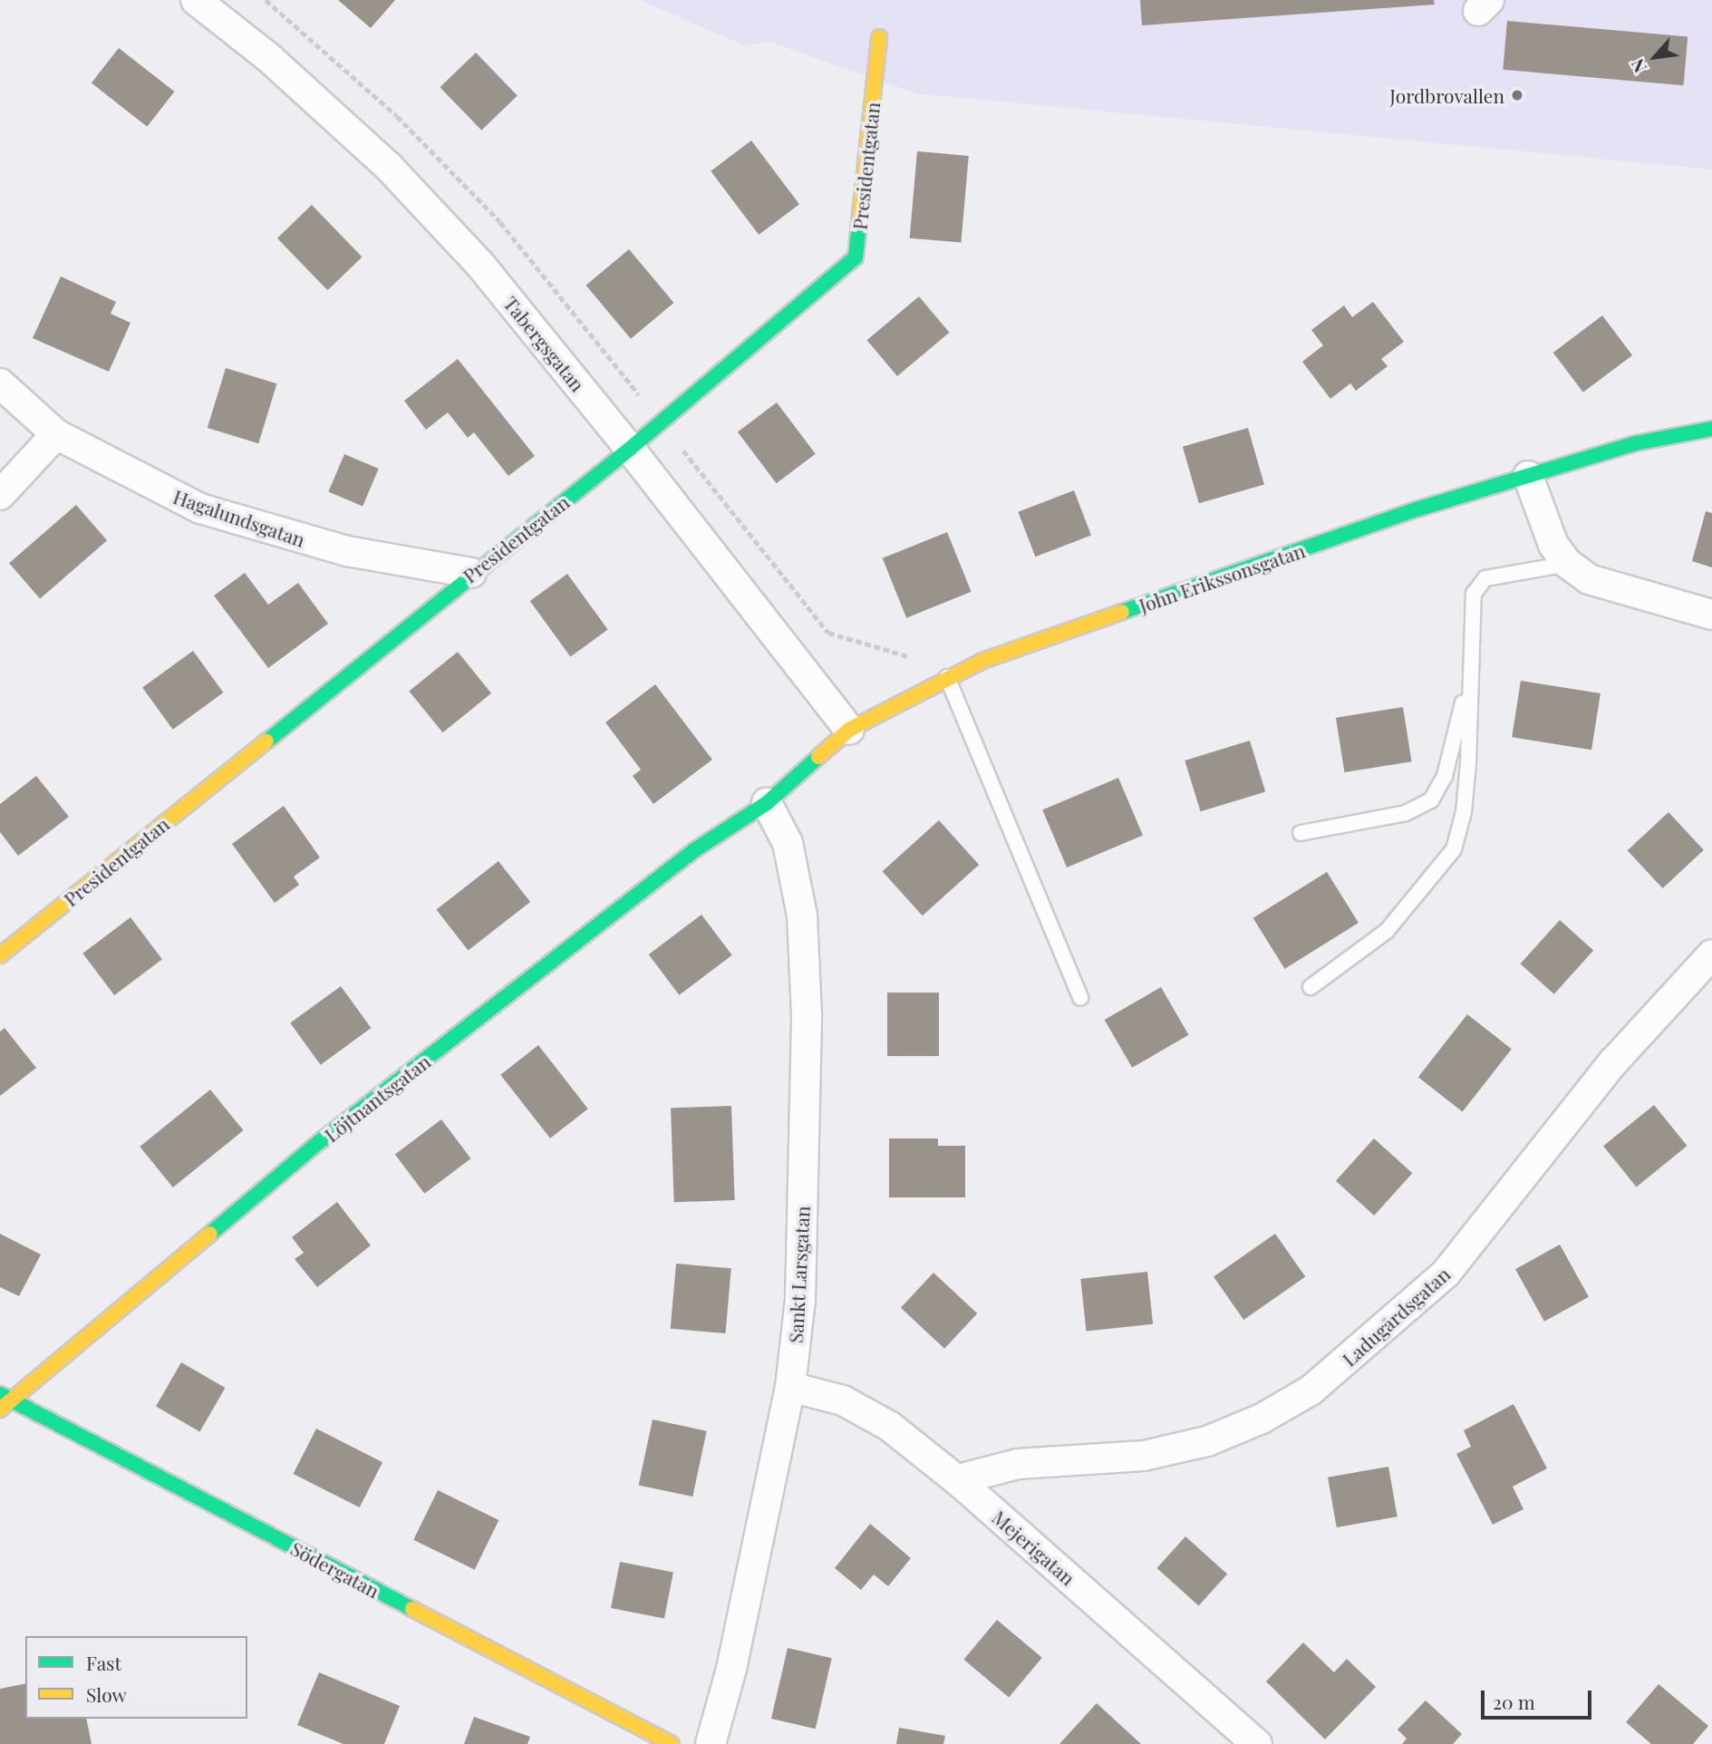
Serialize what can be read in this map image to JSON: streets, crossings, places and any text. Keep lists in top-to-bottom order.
{
  "streets": {
    "street": [
      "Presidentgatan",
      "Tabergsgatan",
      "Hagalundsgatan",
      "John Erikssonsgatan",
      "Löjtnantsgatan",
      "Sankt Larsgatan",
      "Ladugårdsgatan",
      "Mejerigatan",
      "Södergatan"
    ]
  },
  "crossings": [
    ["Presidentgatan", "Tabergsgatan"],
    ["Presidentgatan", "Hagalundsgatan"],
    ["Tabergsgatan", "John Erikssonsgatan"],
    ["John Erikssonsgatan", "Löjtnantsgatan"],
    ["John Erikssonsgatan", "Sankt Larsgatan"],
    ["Löjtnantsgatan", "Sankt Larsgatan"],
    ["Löjtnantsgatan", "Södergatan"],
    ["Sankt Larsgatan", "Mejerigatan"],
    ["Ladugårdsgatan", "Mejerigatan"]
  ],
  "places": ["Jordbrovallen"],
  "legend": ["Fast", "Slow"],
  "scale_bar": "20 m",
  "north": "bottom left"
}
